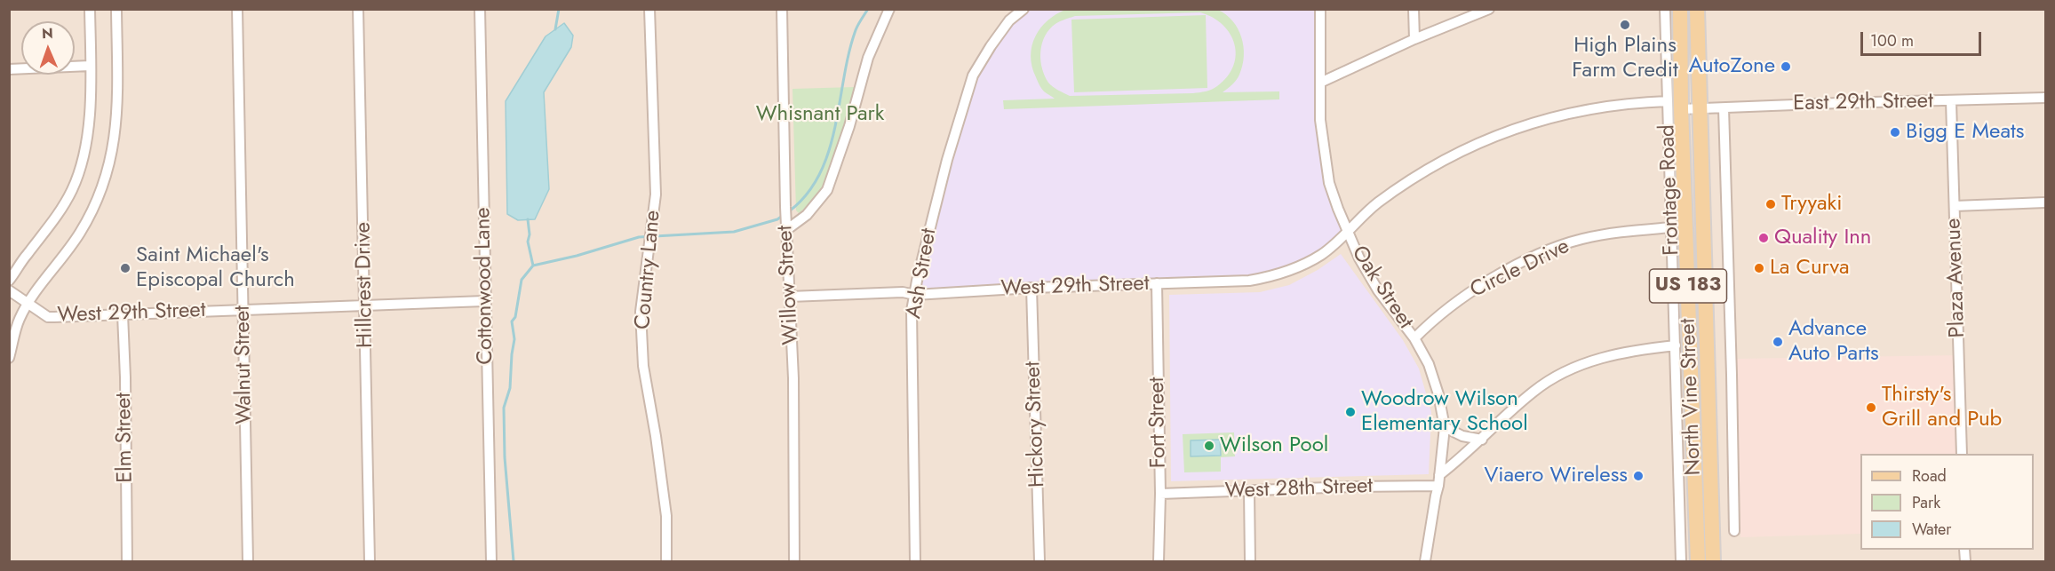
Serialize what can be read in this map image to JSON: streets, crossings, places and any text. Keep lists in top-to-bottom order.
{
  "streets": {
    "main road": ["US 183", "North Vine Street"],
    "street": [
      "East 29th Street",
      "Frontage Road",
      "Circle Drive",
      "Country Lane",
      "Ash Street",
      "Plaza Avenue",
      "Hillcrest Drive",
      "Willow Street",
      "Cottonwood Lane",
      "West 29th Street",
      "Oak Street",
      "Walnut Street",
      "Fort Street",
      "Hickory Street",
      "Elm Street",
      "West 28th Street"
    ]
  },
  "crossings": [
    ["East 29th Street", "Plaza Avenue"],
    ["East 29th Street", "North Vine Street"],
    ["Frontage Road", "Circle Drive"],
    ["Circle Drive", "Oak Street"],
    ["Ash Street", "West 29th Street"],
    ["Hillcrest Drive", "West 29th Street"],
    ["Willow Street", "West 29th Street"],
    ["Cottonwood Lane", "West 29th Street"],
    ["West 29th Street", "Oak Street"],
    ["West 29th Street", "Walnut Street"],
    ["West 29th Street", "Fort Street"],
    ["West 29th Street", "Hickory Street"],
    ["West 29th Street", "Elm Street"],
    ["Oak Street", "West 28th Street"],
    ["Fort Street", "West 28th Street"]
  ],
  "parks": ["Whisnant Park"],
  "places": [
    "High Plains Farm Credit",
    "AutoZone",
    "Bigg E Meats",
    "Tryyaki",
    "Quality Inn",
    "Saint Michael's Episcopal Church",
    "La Curva",
    "Advance Auto Parts",
    "Thirsty's Grill and Pub",
    "Woodrow Wilson Elementary School",
    "Wilson Pool",
    "Viaero Wireless"
  ],
  "legend": ["Road", "Park", "Water"],
  "scale_bar": "100 m",
  "north": "top"
}
